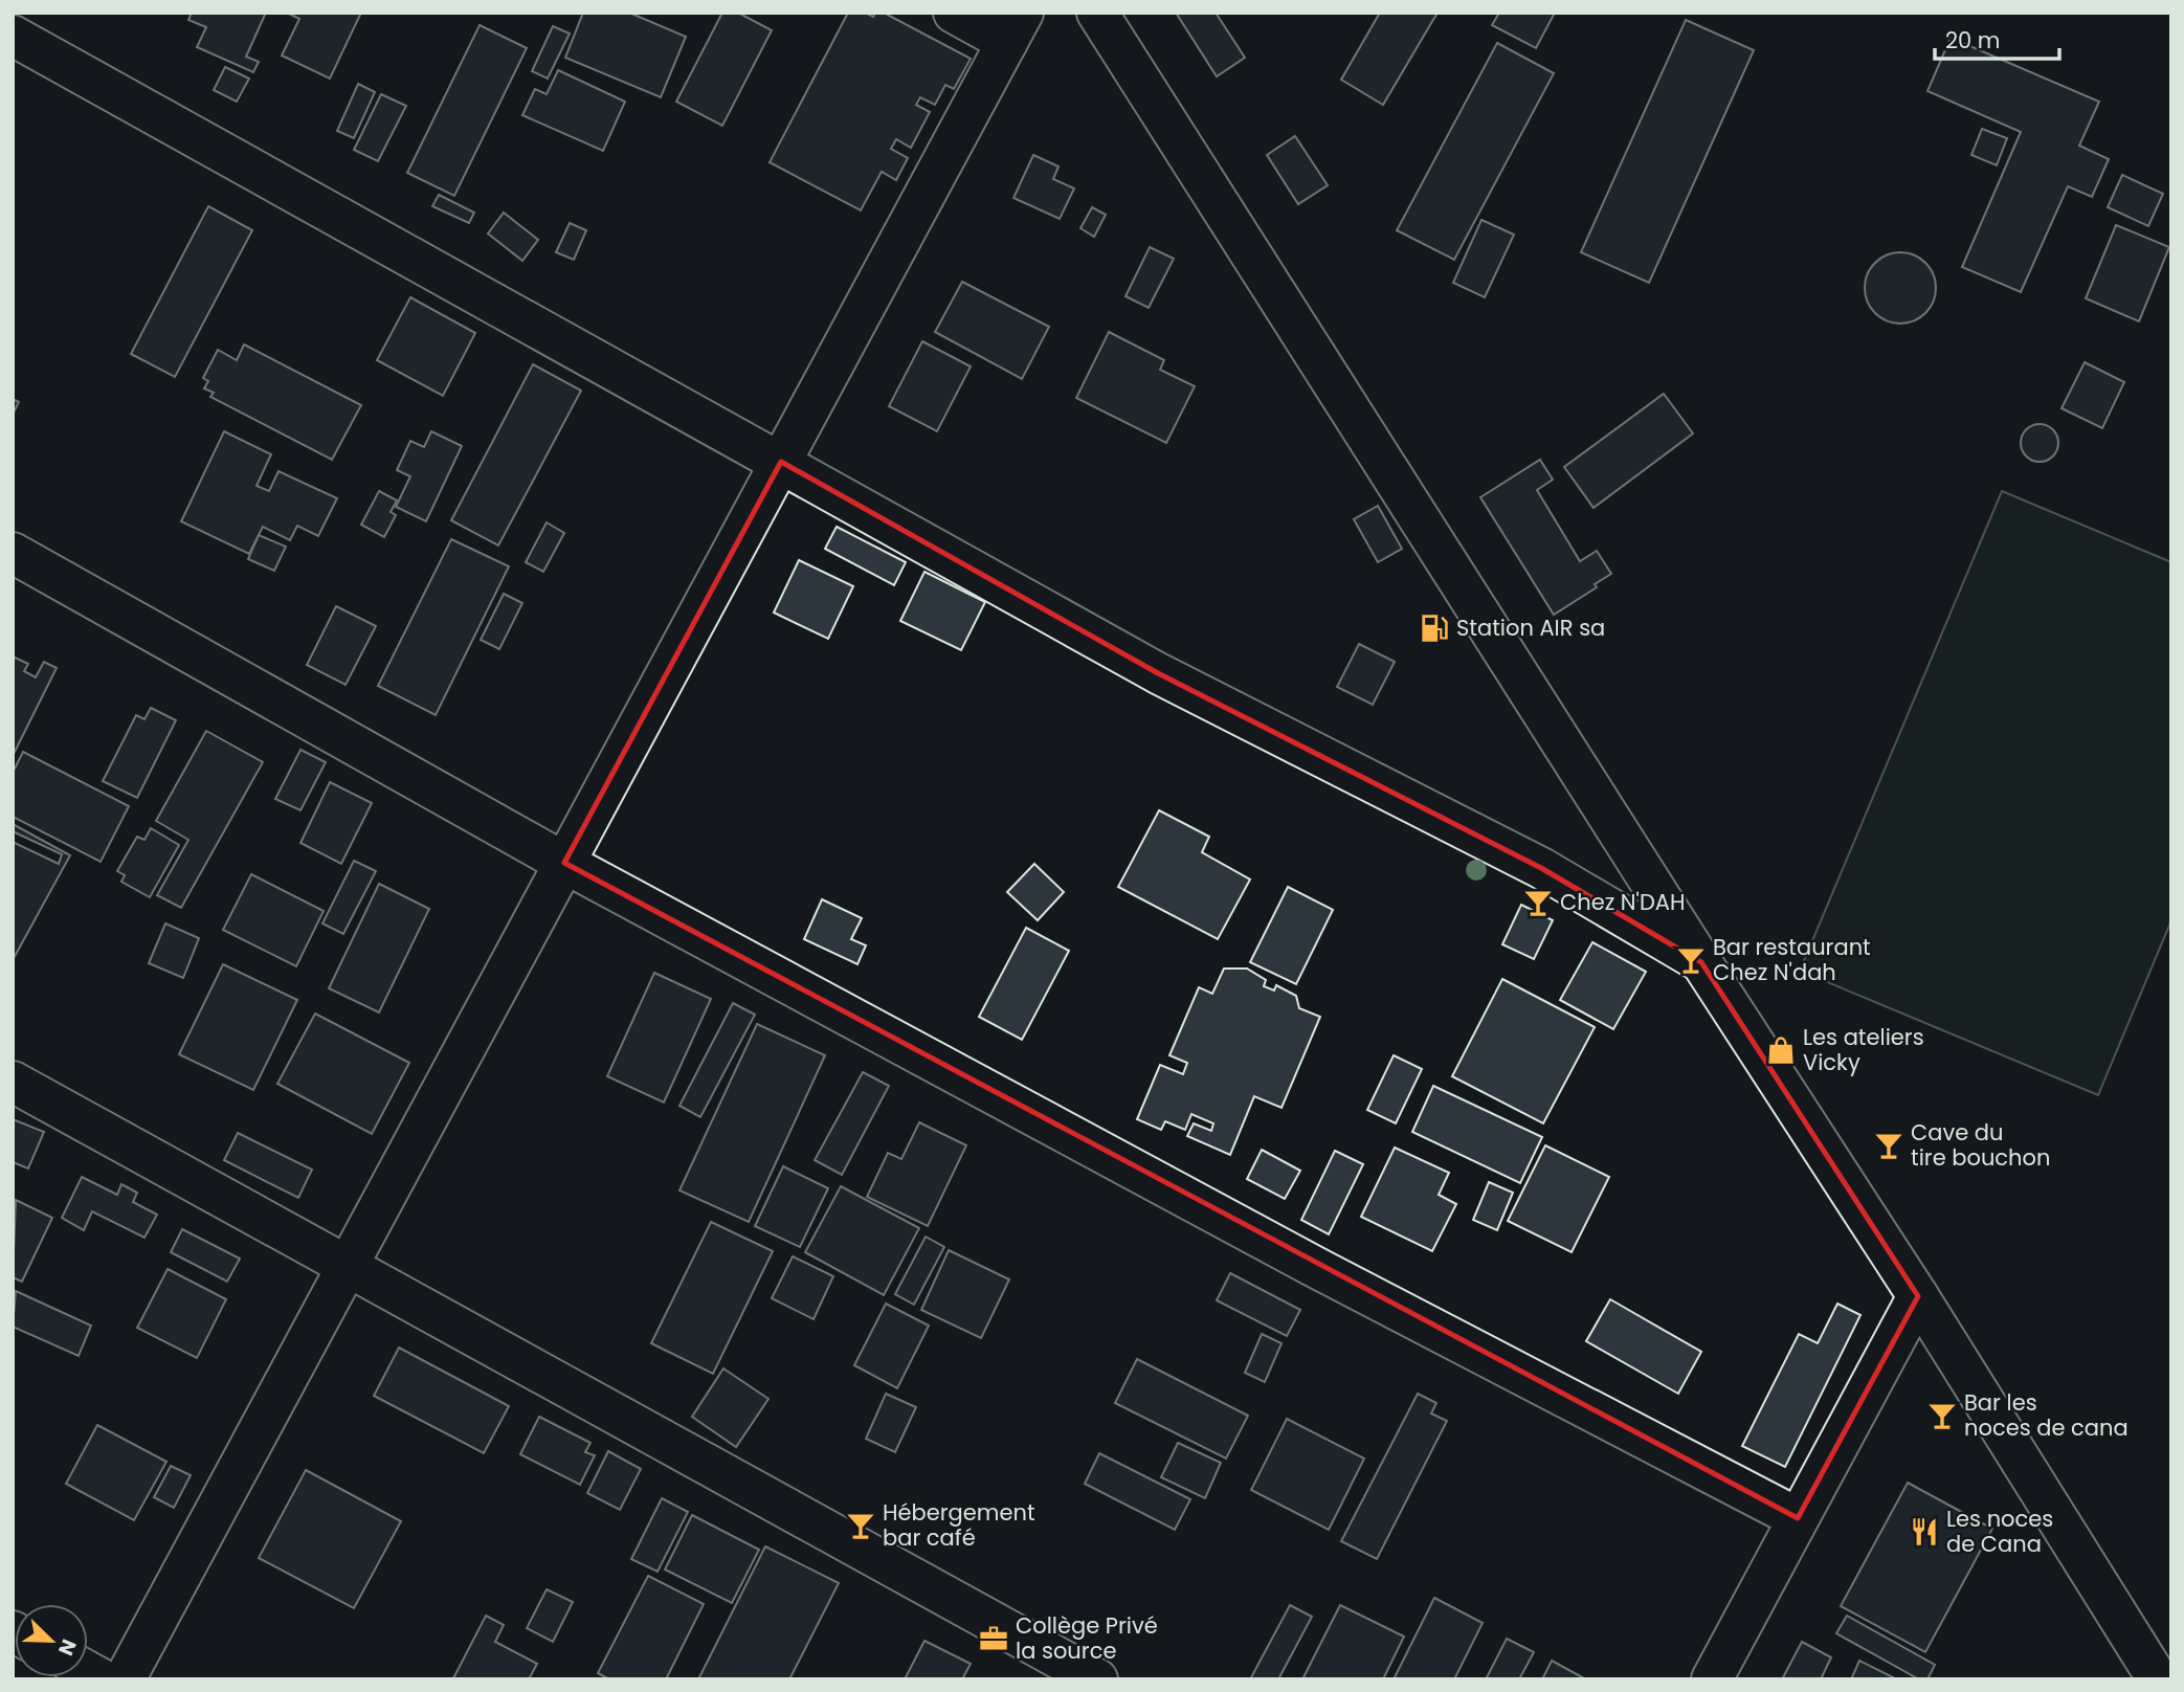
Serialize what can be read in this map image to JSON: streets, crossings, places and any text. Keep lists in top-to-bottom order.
{
  "places": {
    "fuel station": ["Station AIR sa"],
    "bar": [
      "Chez N'DAH",
      "Bar restaurant Chez N'dah",
      "Cave du tire bouchon",
      "Bar les noces de cana",
      "Hébergement bar café"
    ],
    "shop": ["Les ateliers Vicky"],
    "restaurant": ["Les noces de Cana"],
    "office": ["Collège Privé la source"]
  },
  "scale_bar": "20 m",
  "north": "bottom right"
}
